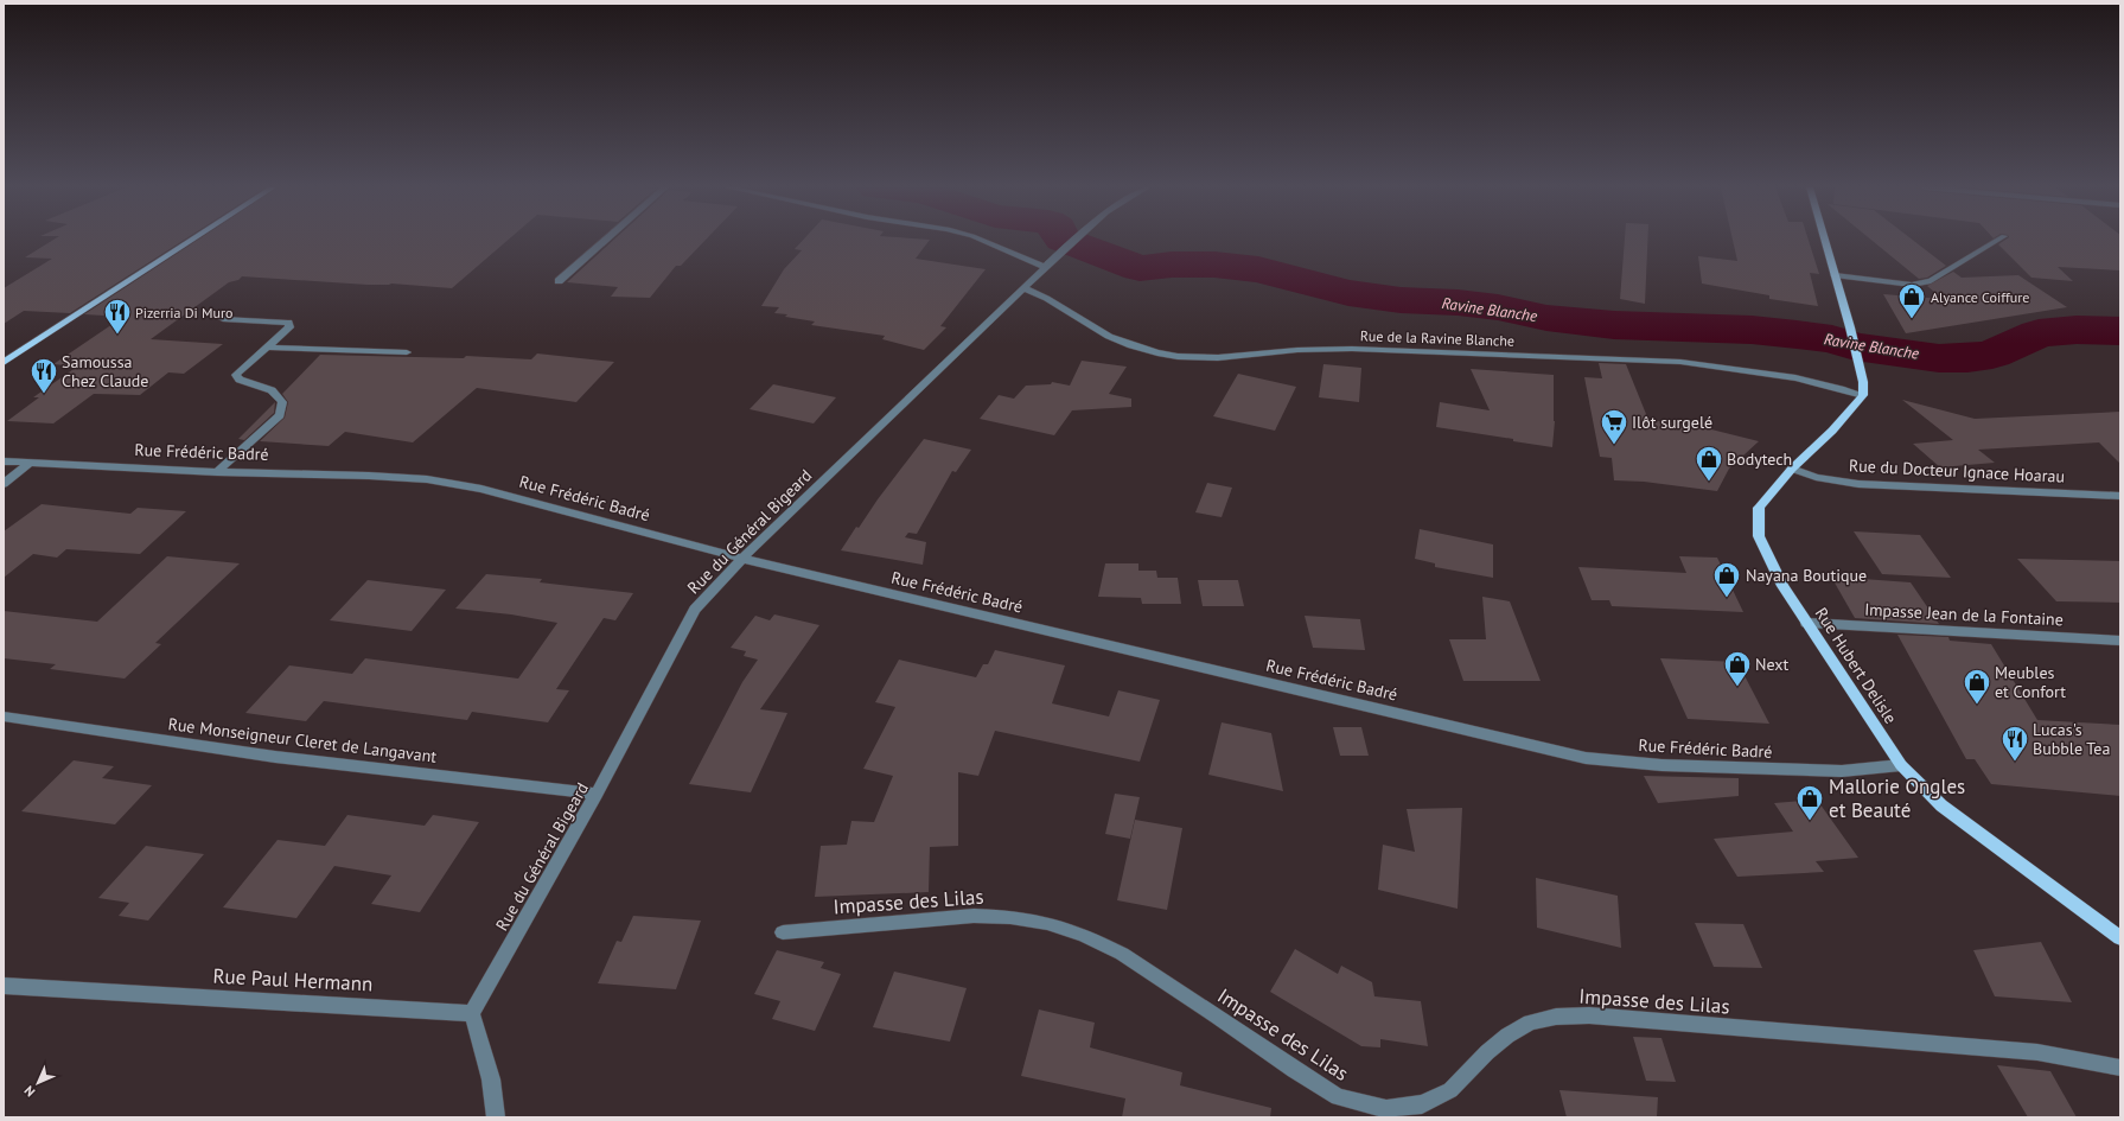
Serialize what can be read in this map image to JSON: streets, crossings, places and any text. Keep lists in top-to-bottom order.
{
  "streets": {
    "main road": ["Rue Hubert Delisle"],
    "street": [
      "Rue de la Ravine Blanche",
      "Rue Frédéric Badré",
      "Rue du Docteur Ignace Hoarau",
      "Rue du Général Bigeard",
      "Impasse Jean de la Fontaine",
      "Rue Monseigneur Cleret de Langavant",
      "Impasse des Lilas",
      "Rue Paul Hermann"
    ]
  },
  "crossings": [
    ["Rue de la Ravine Blanche", "Rue du Général Bigeard"],
    ["Rue de la Ravine Blanche", "Rue Hubert Delisle"],
    ["Rue Frédéric Badré", "Rue du Général Bigeard"],
    ["Rue Frédéric Badré", "Rue Hubert Delisle"],
    ["Rue du Docteur Ignace Hoarau", "Rue Hubert Delisle"],
    ["Rue du Général Bigeard", "Rue Monseigneur Cleret de Langavant"],
    ["Rue du Général Bigeard", "Rue Paul Hermann"],
    ["Impasse Jean de la Fontaine", "Rue Hubert Delisle"]
  ],
  "water": ["Ravine Blanche"],
  "places": {
    "shop": [
      "Alyance Coiffure",
      "Bodytech",
      "Nayana Boutique",
      "Next",
      "Meubles et Confort",
      "Mallorie Ongles et Beauté"
    ],
    "restaurant": ["Pizerria Di Muro", "Samoussa Chez Claude", "Lucas's Bubble Tea"],
    "supermarket": ["Ilôt surgelé"]
  },
  "north": "bottom left"
}
